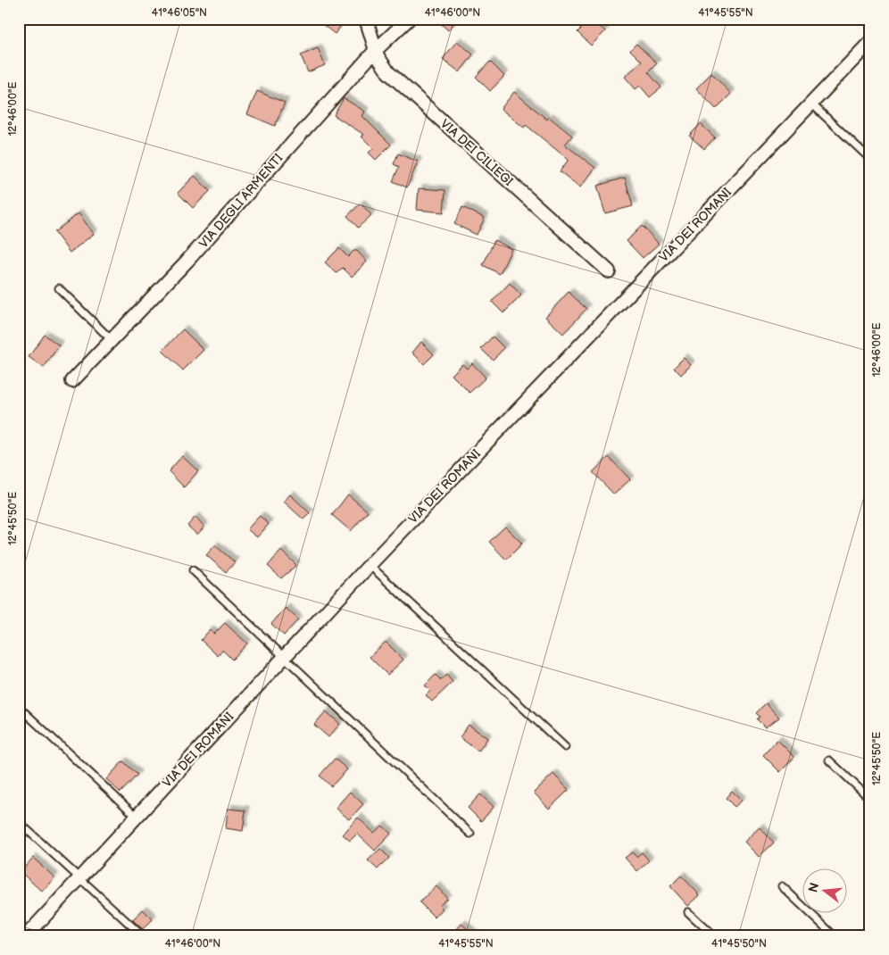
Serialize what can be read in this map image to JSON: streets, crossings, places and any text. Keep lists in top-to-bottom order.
{
  "streets": {
    "street": ["VIA DEI CILIEGI", "VIA DEGLI ARMENTI", "VIA DEI ROMANI"]
  },
  "crossings": [
    ["VIA DEI CILIEGI", "VIA DEGLI ARMENTI"]
  ],
  "north": "left",
  "coordinates": [
    "41°46'05\"N",
    "41°46'00\"N",
    "41°45'55\"N",
    "12°46'00\"E",
    "12°45'50\"E",
    "41°45'50\"N"
  ]
}
